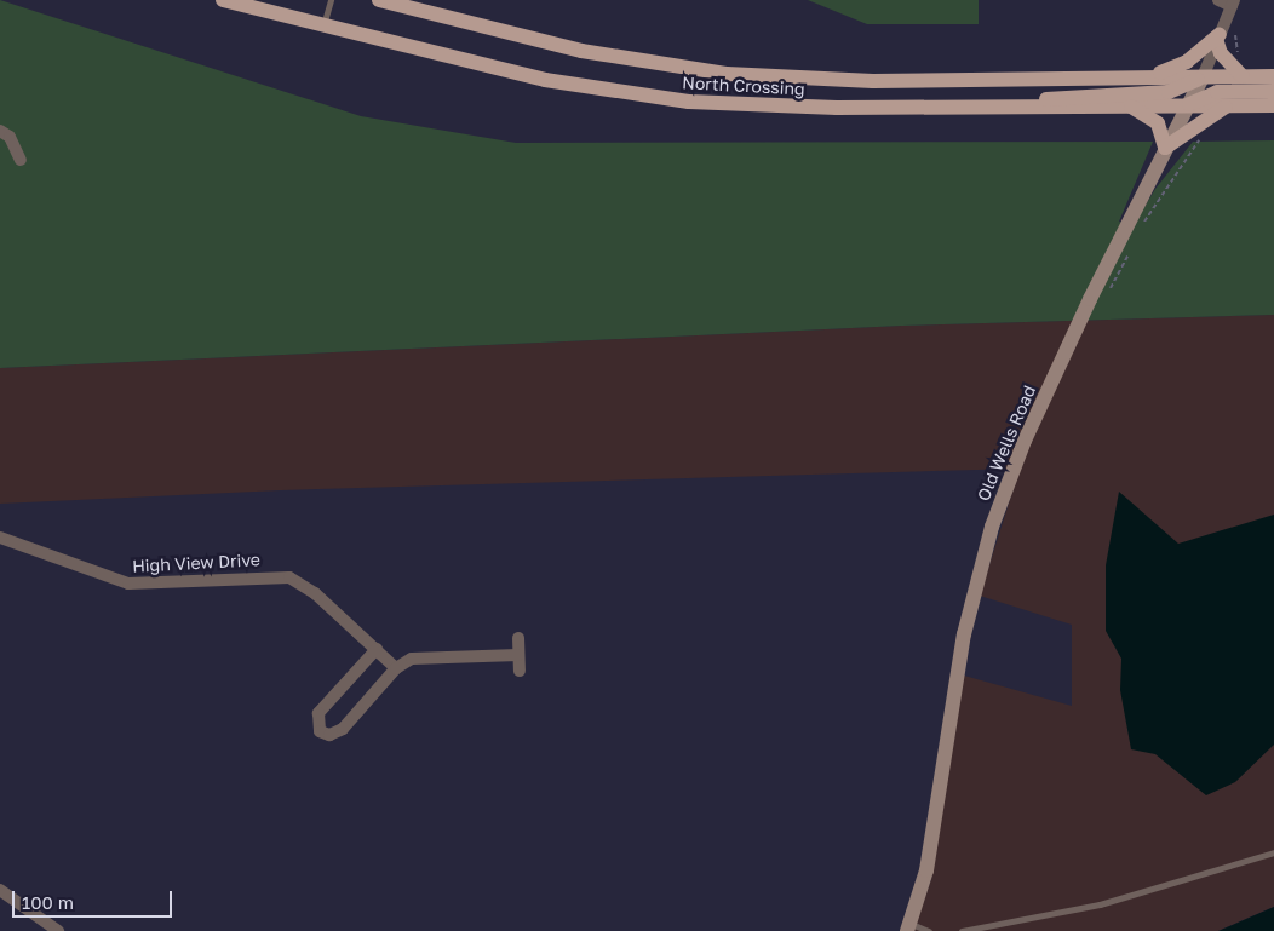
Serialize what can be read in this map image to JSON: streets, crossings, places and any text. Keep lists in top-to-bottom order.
{
  "streets": {
    "main road": ["North Crossing"],
    "street": ["Old Wells Road", "High View Drive"]
  },
  "crossings": [
    ["North Crossing", "Old Wells Road"]
  ],
  "scale_bar": "100 m"
}
